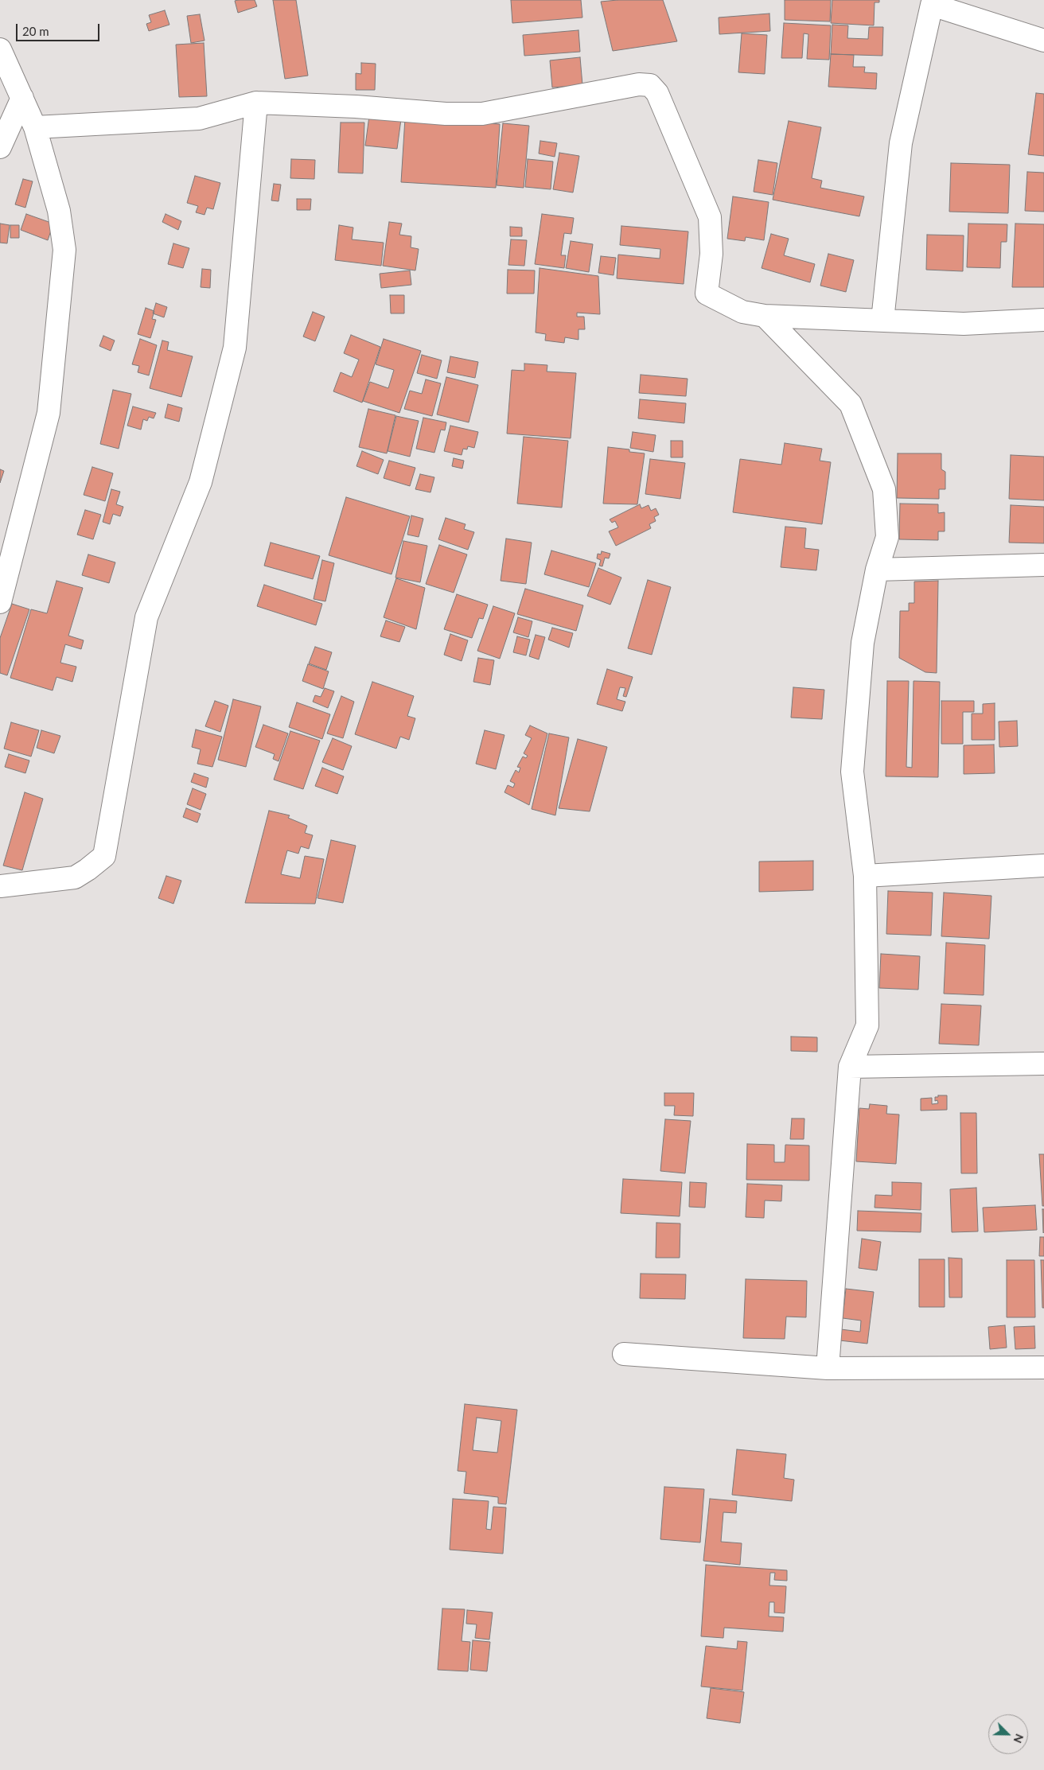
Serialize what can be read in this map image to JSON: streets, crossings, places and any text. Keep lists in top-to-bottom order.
{
  "scale_bar": "20 m",
  "north": "bottom right"
}
